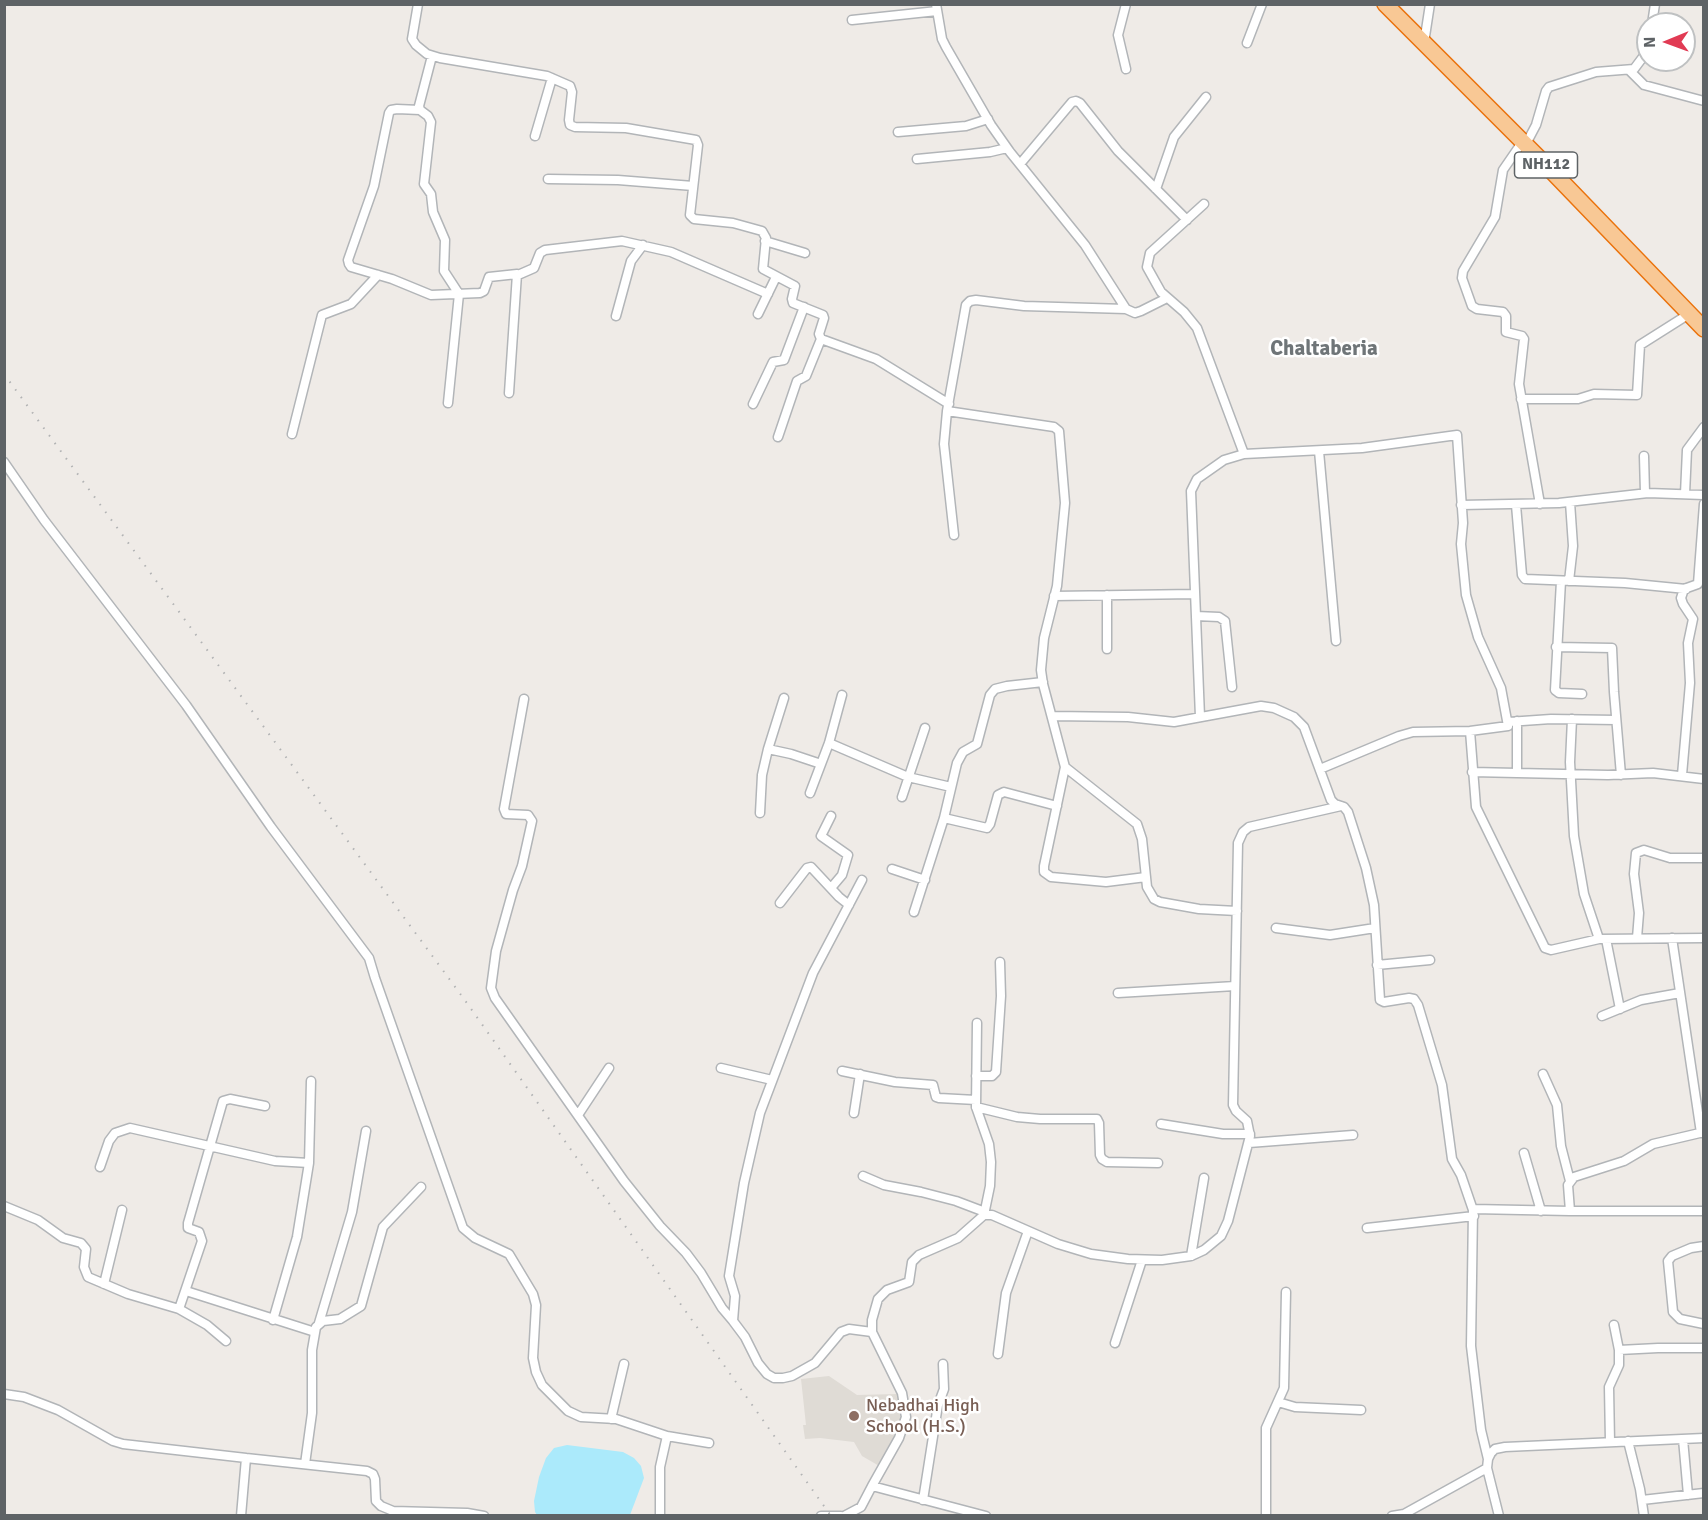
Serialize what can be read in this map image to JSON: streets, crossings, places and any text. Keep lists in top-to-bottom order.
{
  "streets": {
    "highway": ["NH112"]
  },
  "districts": ["Chaltaberia"],
  "places": ["Nebadhai High School (H.S.)"],
  "north": "left"
}
